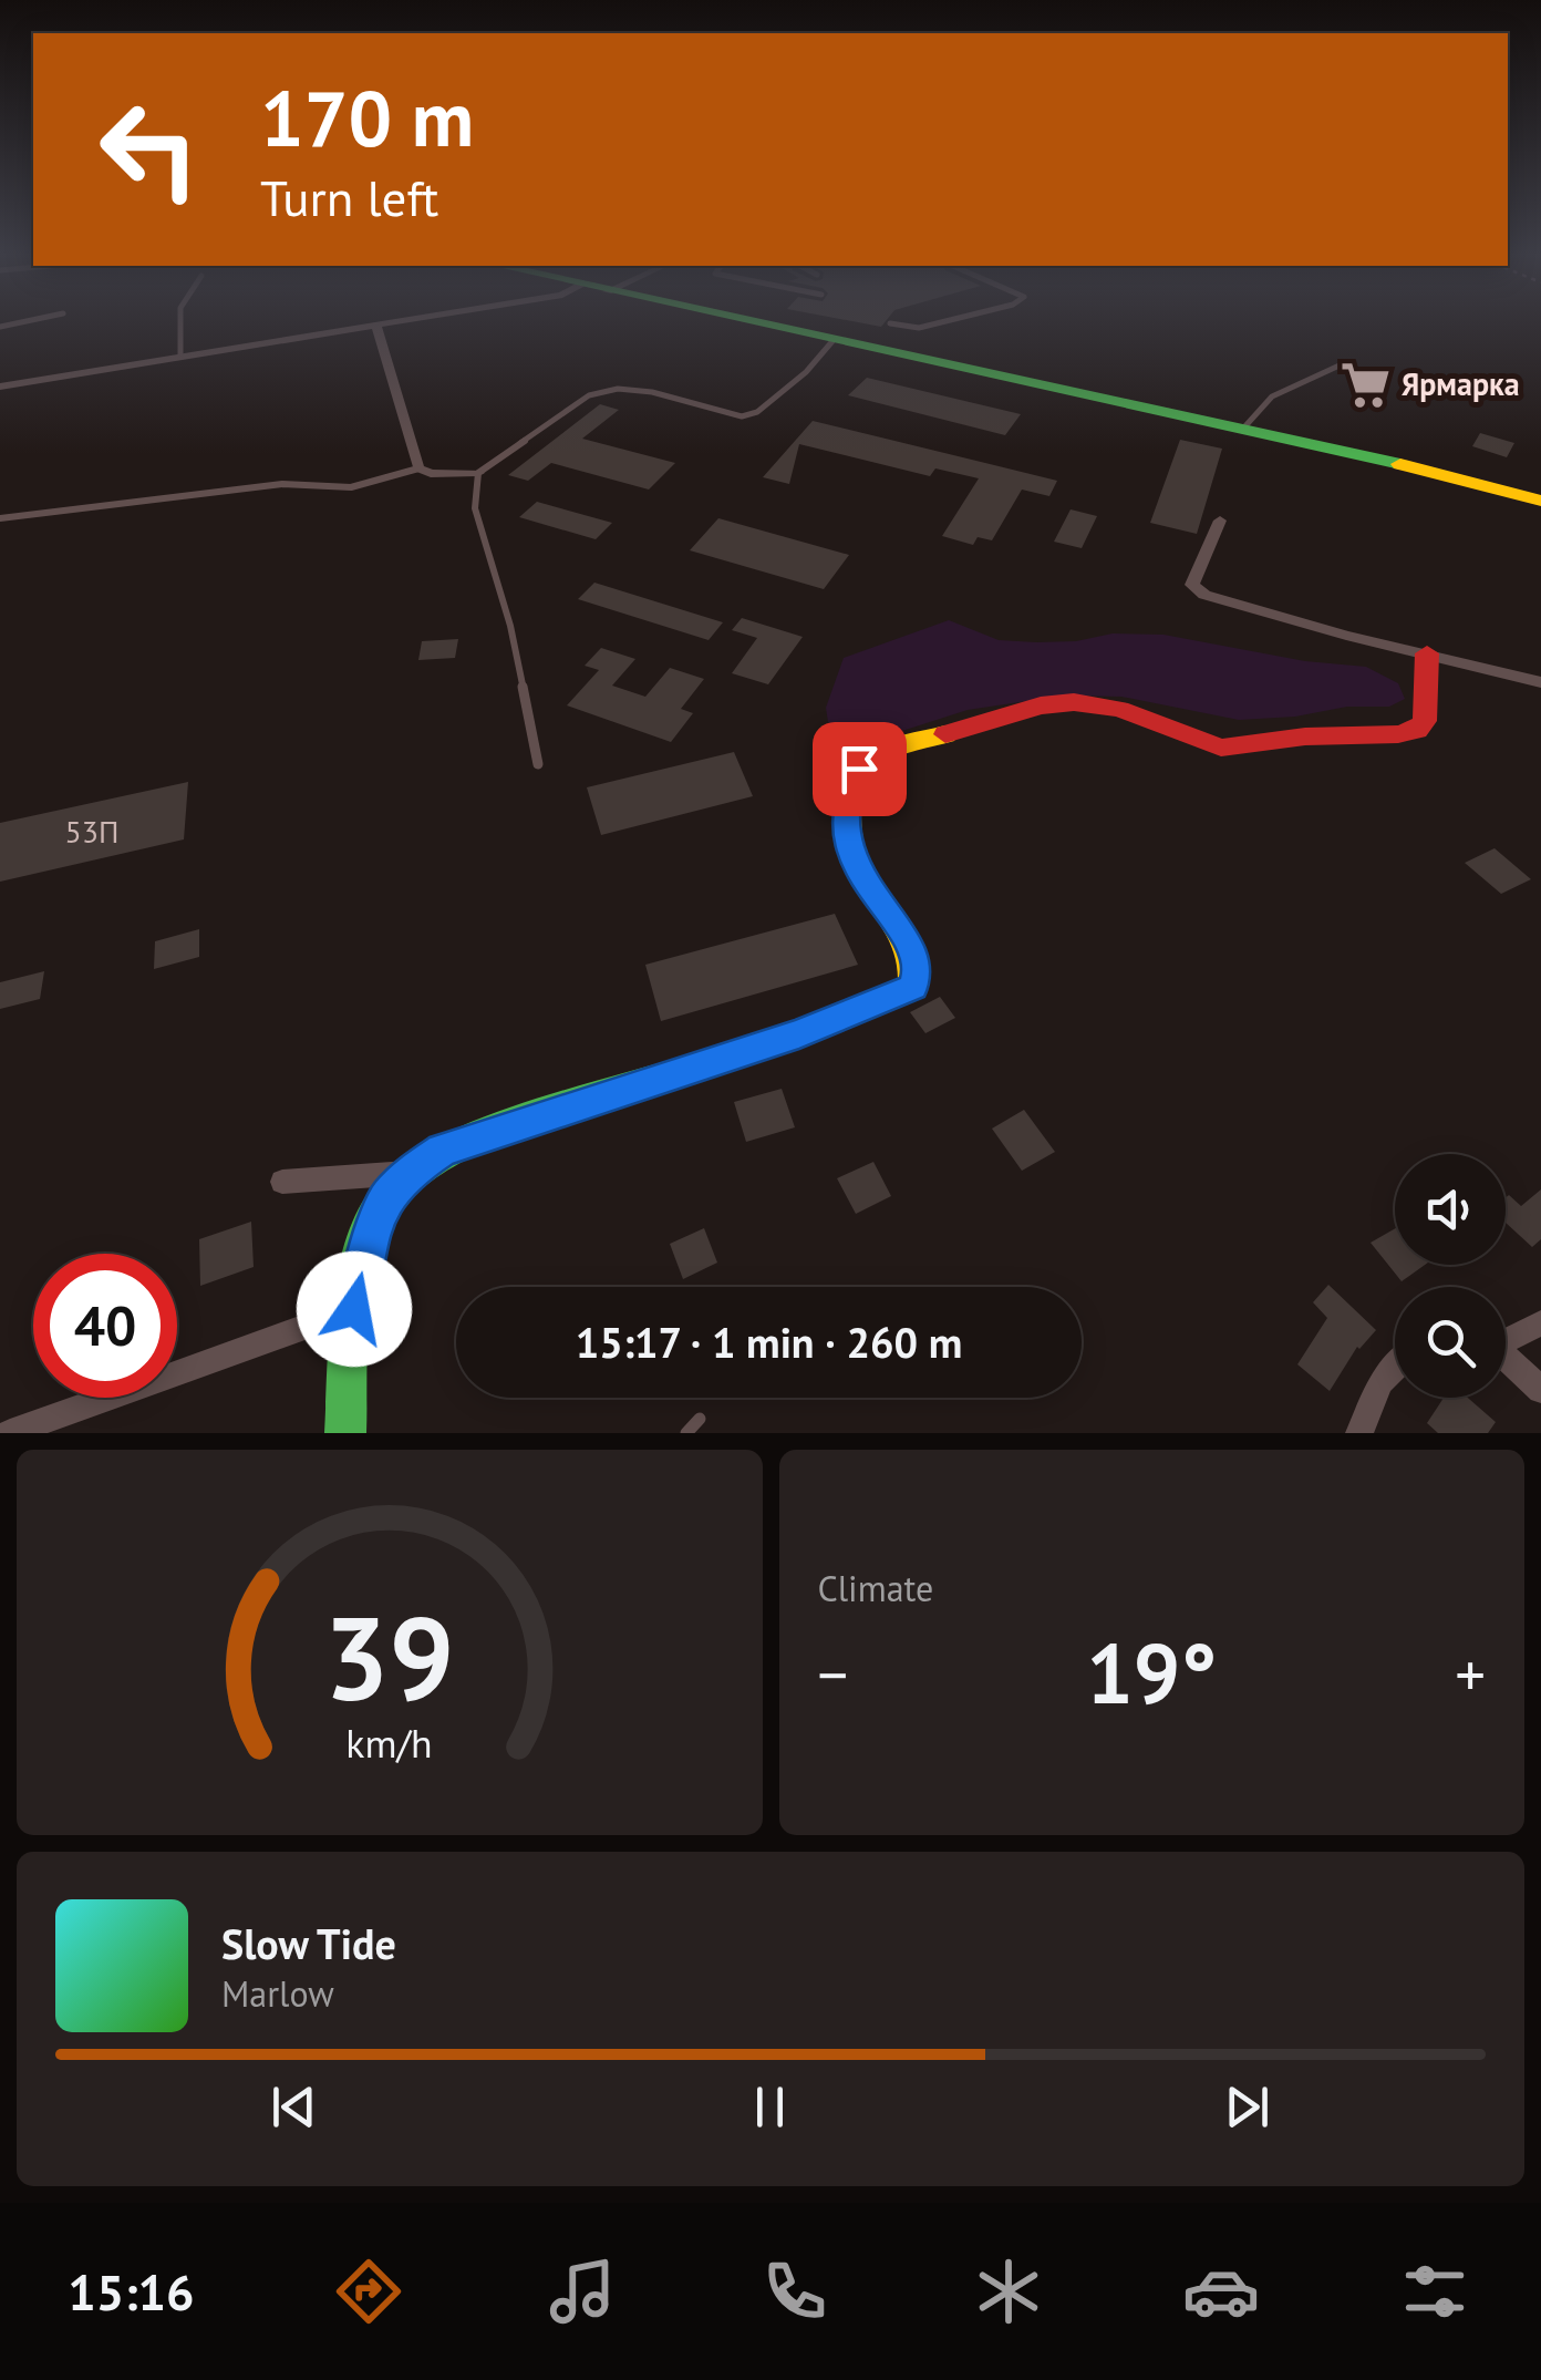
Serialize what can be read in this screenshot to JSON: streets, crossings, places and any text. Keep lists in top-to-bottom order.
{
  "places": {
    "supermarket": ["Ярмарка"]
  },
  "house_numbers": ["53П"],
  "page": {
    "turn": ["170 m", "Turn left"],
    "limit": "40",
    "trip": "15:17 · 1 min · 260 m",
    "tile": "Climate",
    "heat": ["−", "19°", "+"],
    "song": ["Slow Tide", "Marlow"],
    "tabs": "15:16",
    "gauge": ["39", "km/h"]
  }
}
